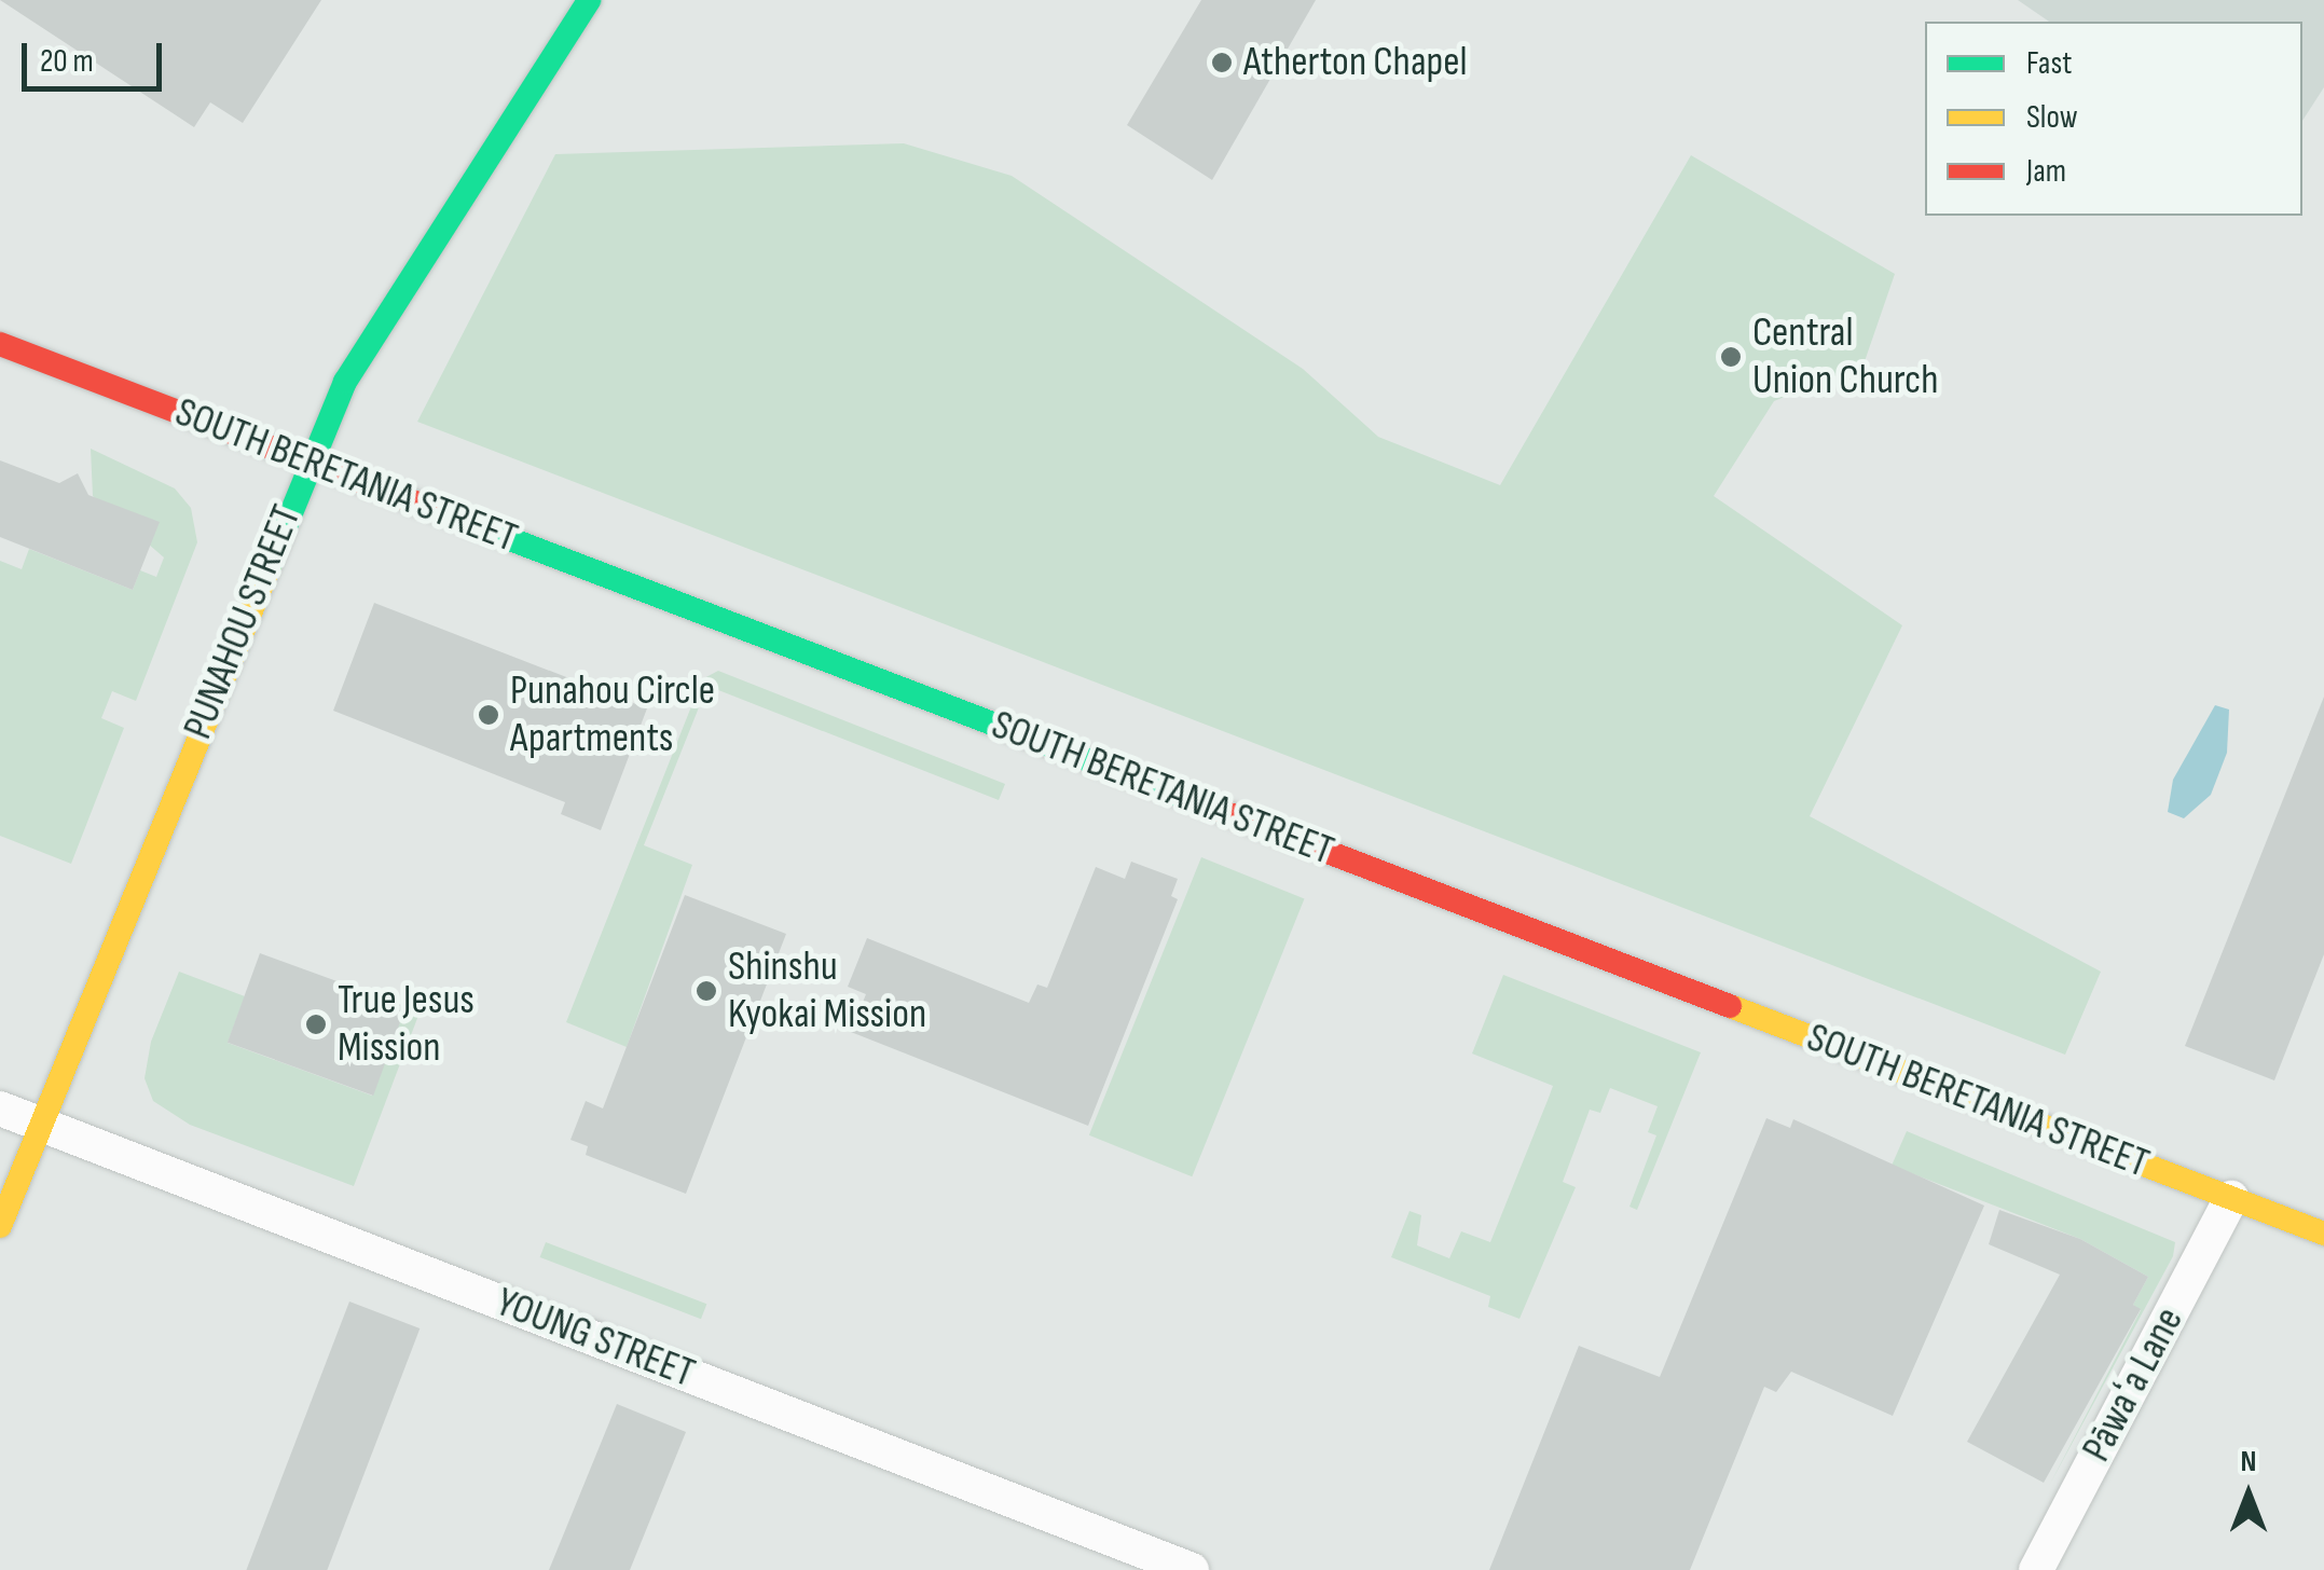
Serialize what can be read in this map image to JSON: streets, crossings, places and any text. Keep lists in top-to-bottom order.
{
  "streets": {
    "main road": ["SOUTH BERETANIA STREET", "PUNAHOU STREET"],
    "street": ["YOUNG STREET", "Pāwaʻa Lane"]
  },
  "crossings": [
    ["SOUTH BERETANIA STREET", "PUNAHOU STREET"],
    ["SOUTH BERETANIA STREET", "Pāwaʻa Lane"],
    ["PUNAHOU STREET", "YOUNG STREET"]
  ],
  "places": [
    "Atherton Chapel",
    "Central Union Church",
    "Punahou Circle Apartments",
    "Shinshu Kyokai Mission",
    "True Jesus Mission"
  ],
  "legend": ["Fast", "Slow", "Jam"],
  "scale_bar": "20 m",
  "north": "top"
}
